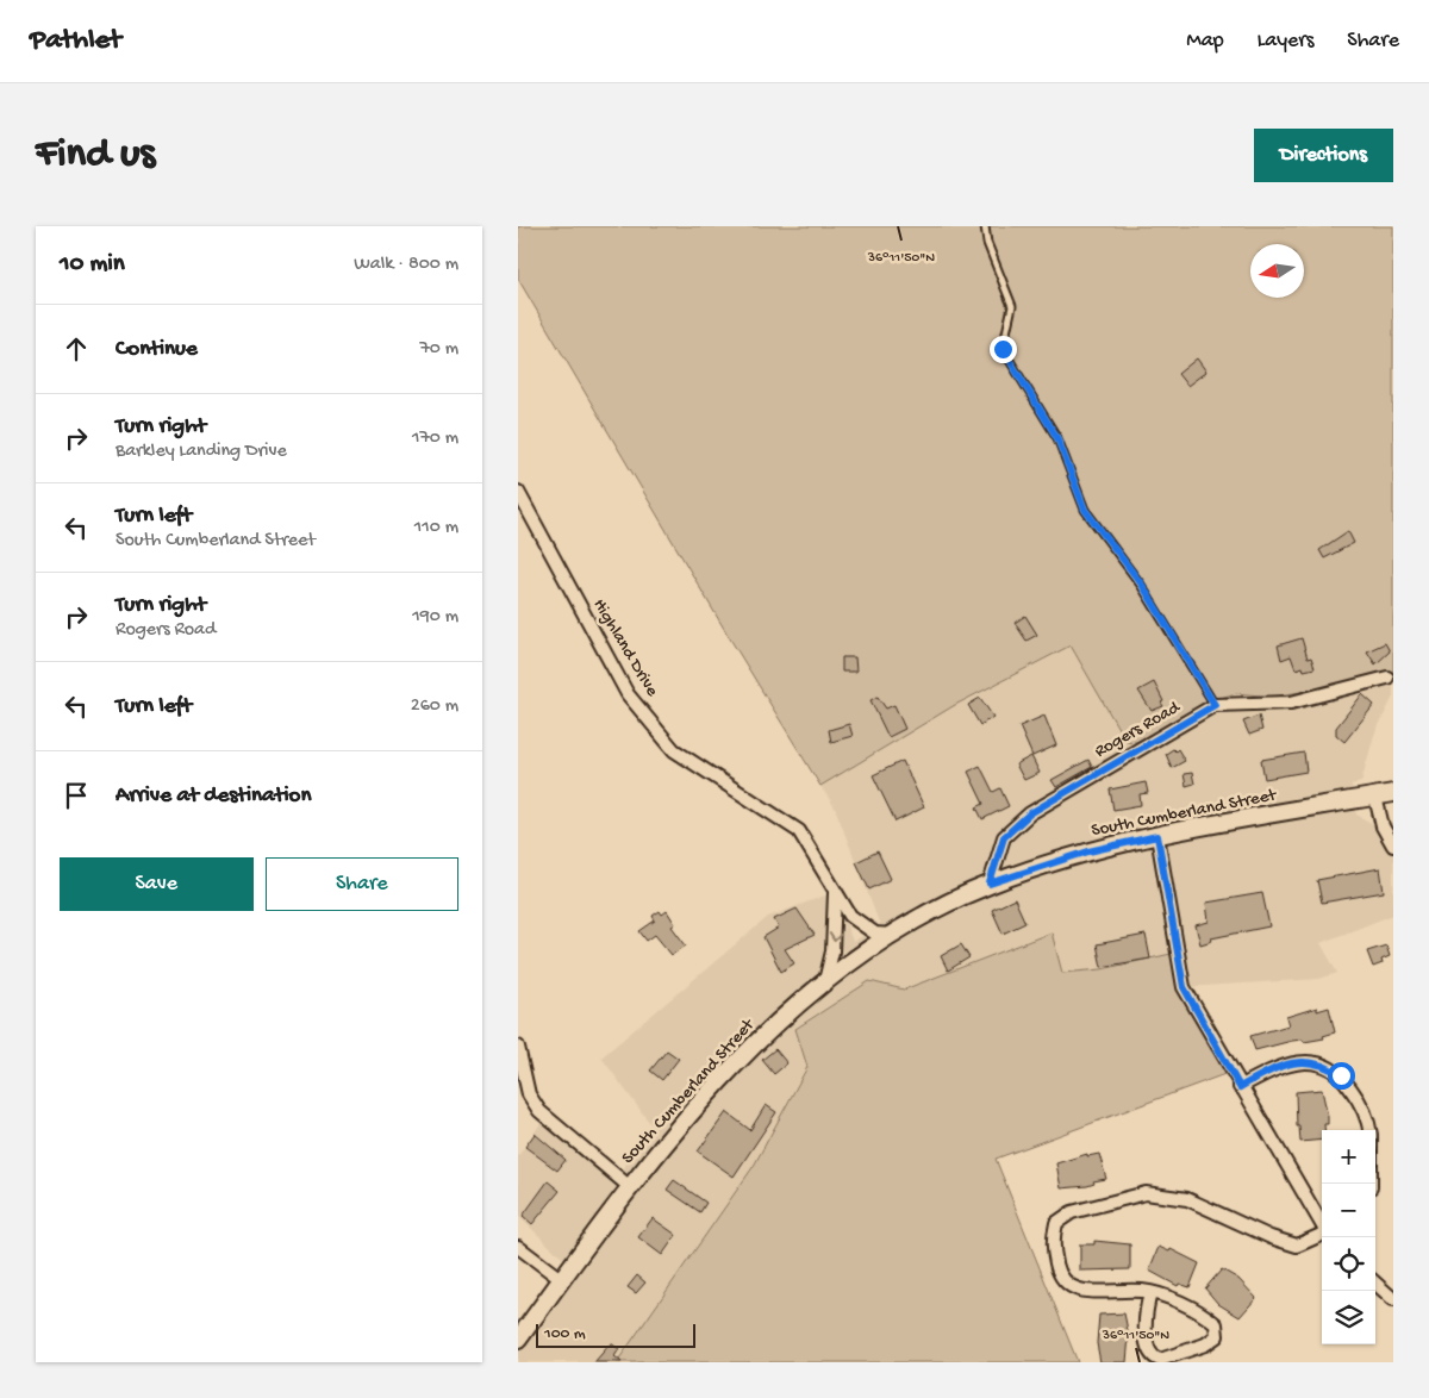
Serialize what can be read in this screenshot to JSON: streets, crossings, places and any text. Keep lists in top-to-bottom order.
{
  "streets": {
    "main road": ["South Cumberland Street"],
    "street": ["Highland Drive", "Rogers Road"]
  },
  "crossings": [
    ["Highland Drive", "South Cumberland Street"],
    ["Rogers Road", "South Cumberland Street"]
  ],
  "scale_bar": "100 m",
  "north": "left",
  "page": {
    "header": "Pathlet",
    "nav": ["Map", "Layers", "Share"],
    "buttons": [
      "Directions",
      ["Save", "Share"]
    ],
    "title": "Find us",
    "heading": ["10 min", "Walk · 800 m"],
    "list": [
      ["Continue", "70 m"],
      ["Turn right", "Barkley Landing Drive", "170 m"],
      ["Turn left", "South Cumberland Street", "110 m"],
      ["Turn right", "Rogers Road", "190 m"],
      ["Turn left", "260 m"],
      "Arrive at destination"
    ],
    "map_buttons": ["+", "−"],
    "scale": "100 m"
  },
  "coordinates": ["36°11'50\"N"]
}
